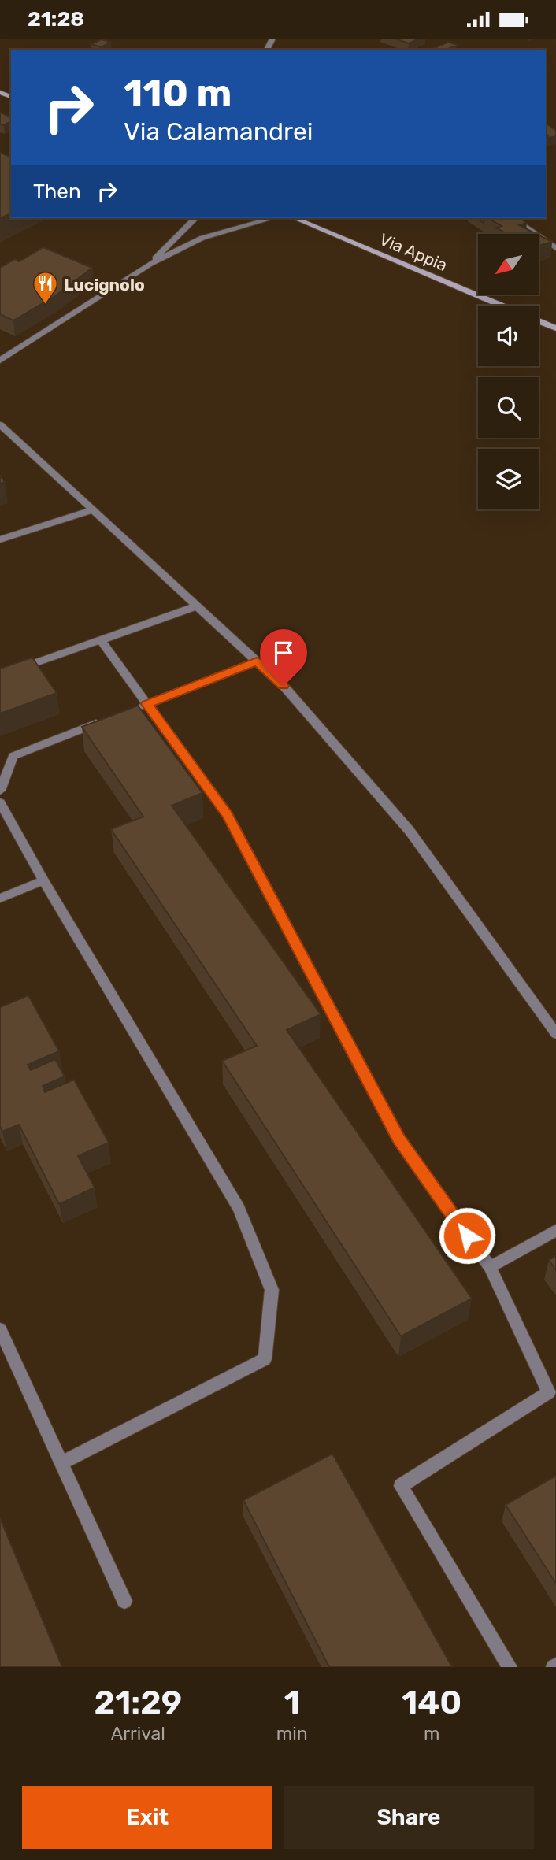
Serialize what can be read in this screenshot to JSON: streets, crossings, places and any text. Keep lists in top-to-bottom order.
{
  "streets": {
    "main road": ["Via Appia"]
  },
  "places": {
    "restaurant": ["Lucignolo"]
  },
  "north": "bottom left",
  "page": {
    "status": "21:28",
    "turn": ["110 m", "Via Calamandrei"],
    "then": "Then",
    "eta": [
      "21:29",
      "Arrival",
      "1",
      "min",
      "140",
      "m"
    ],
    "buttons": ["Exit", "Share"]
  }
}
